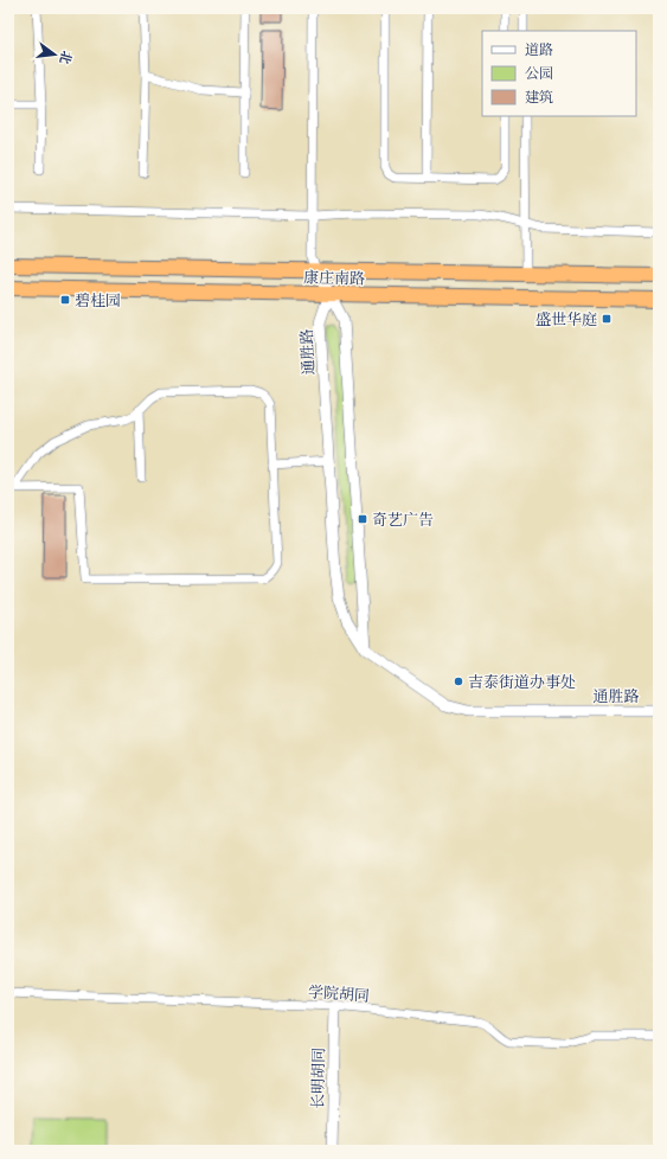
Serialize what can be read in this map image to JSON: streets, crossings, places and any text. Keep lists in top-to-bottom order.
{
  "streets": {
    "highway": ["康庄南路"],
    "street": ["通胜路", "学院胡同", "长明胡同"]
  },
  "crossings": [
    ["康庄南路", "通胜路"],
    ["学院胡同", "长明胡同"]
  ],
  "places": {
    "transit": ["碧桂园", "盛世华庭", "奇艺广告"],
    "other": ["吉泰街道办事处"]
  },
  "legend": ["道路", "公园", "建筑"],
  "north": "right"
}
